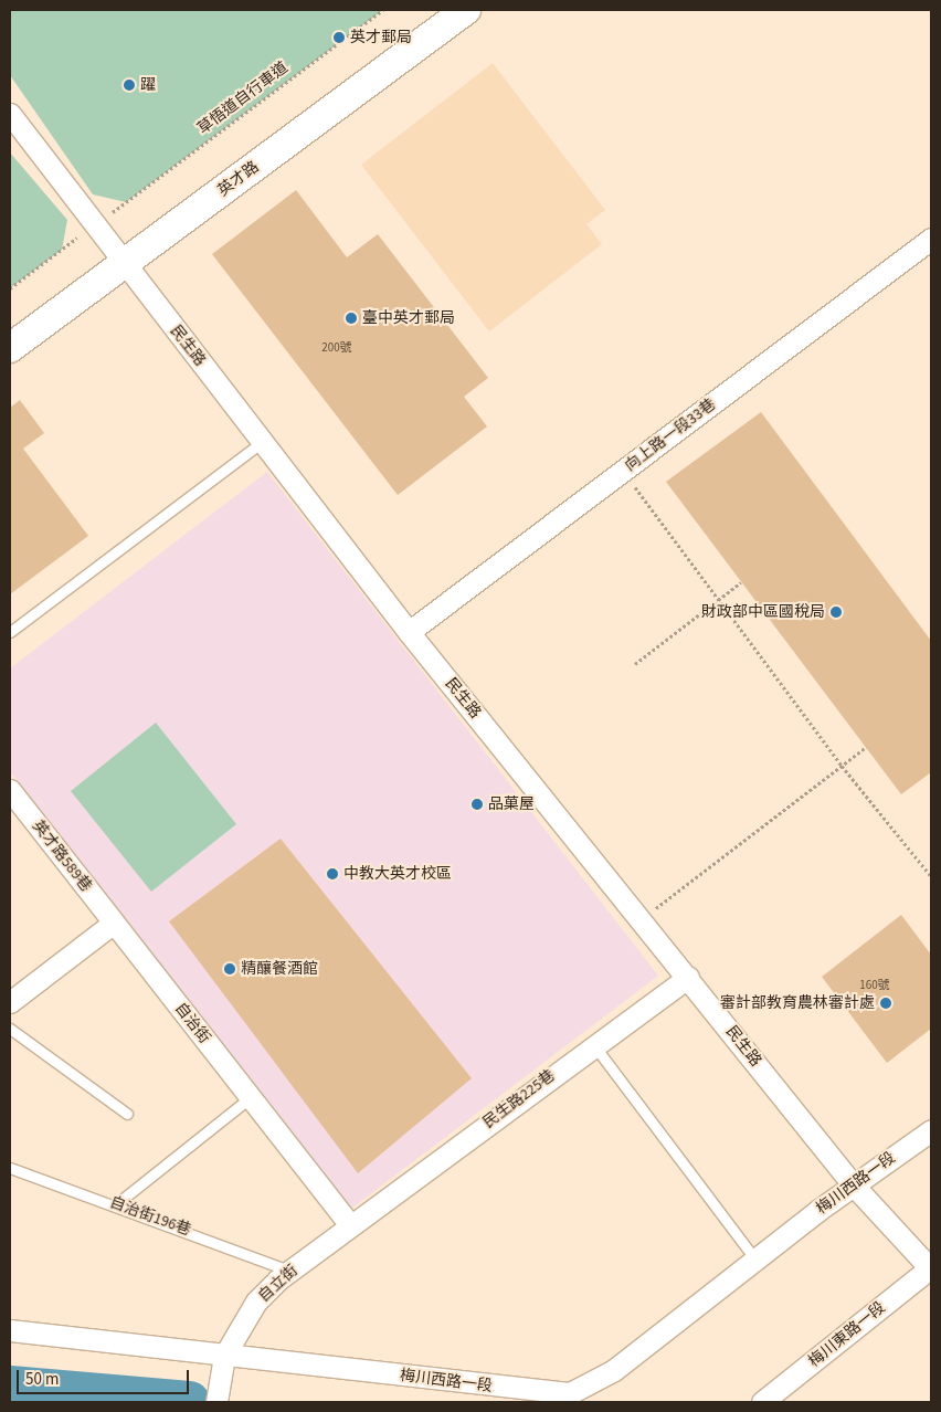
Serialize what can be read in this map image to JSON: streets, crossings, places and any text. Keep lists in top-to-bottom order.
{
  "streets": {
    "main road": ["英才路"],
    "street": [
      "民生路",
      "向上路一段33巷",
      "英才路589巷",
      "自治街",
      "民生路225巷",
      "梅川西路一段",
      "自立街",
      "梅川東路一段"
    ],
    "lane": ["自治街196巷"],
    "path": ["草悟道自行車道"]
  },
  "crossings": [
    ["英才路", "民生路"],
    ["民生路", "向上路一段33巷"],
    ["民生路", "民生路225巷"],
    ["民生路", "梅川西路一段"],
    ["民生路", "梅川東路一段"],
    ["英才路589巷", "自治街"],
    ["自治街", "民生路225巷"],
    ["自治街", "自立街"],
    ["民生路225巷", "自立街"],
    ["梅川西路一段", "自立街"],
    ["自治街196巷", "自立街"]
  ],
  "places": [
    "英才郵局",
    "躍",
    "臺中英才郵局",
    "財政部中區國稅局",
    "品菓屋",
    "中教大英才校區",
    "精釀餐酒館",
    "審計部教育農林審計處"
  ],
  "house_numbers": ["200號", "160號"],
  "scale_bar": "50 m"
}
